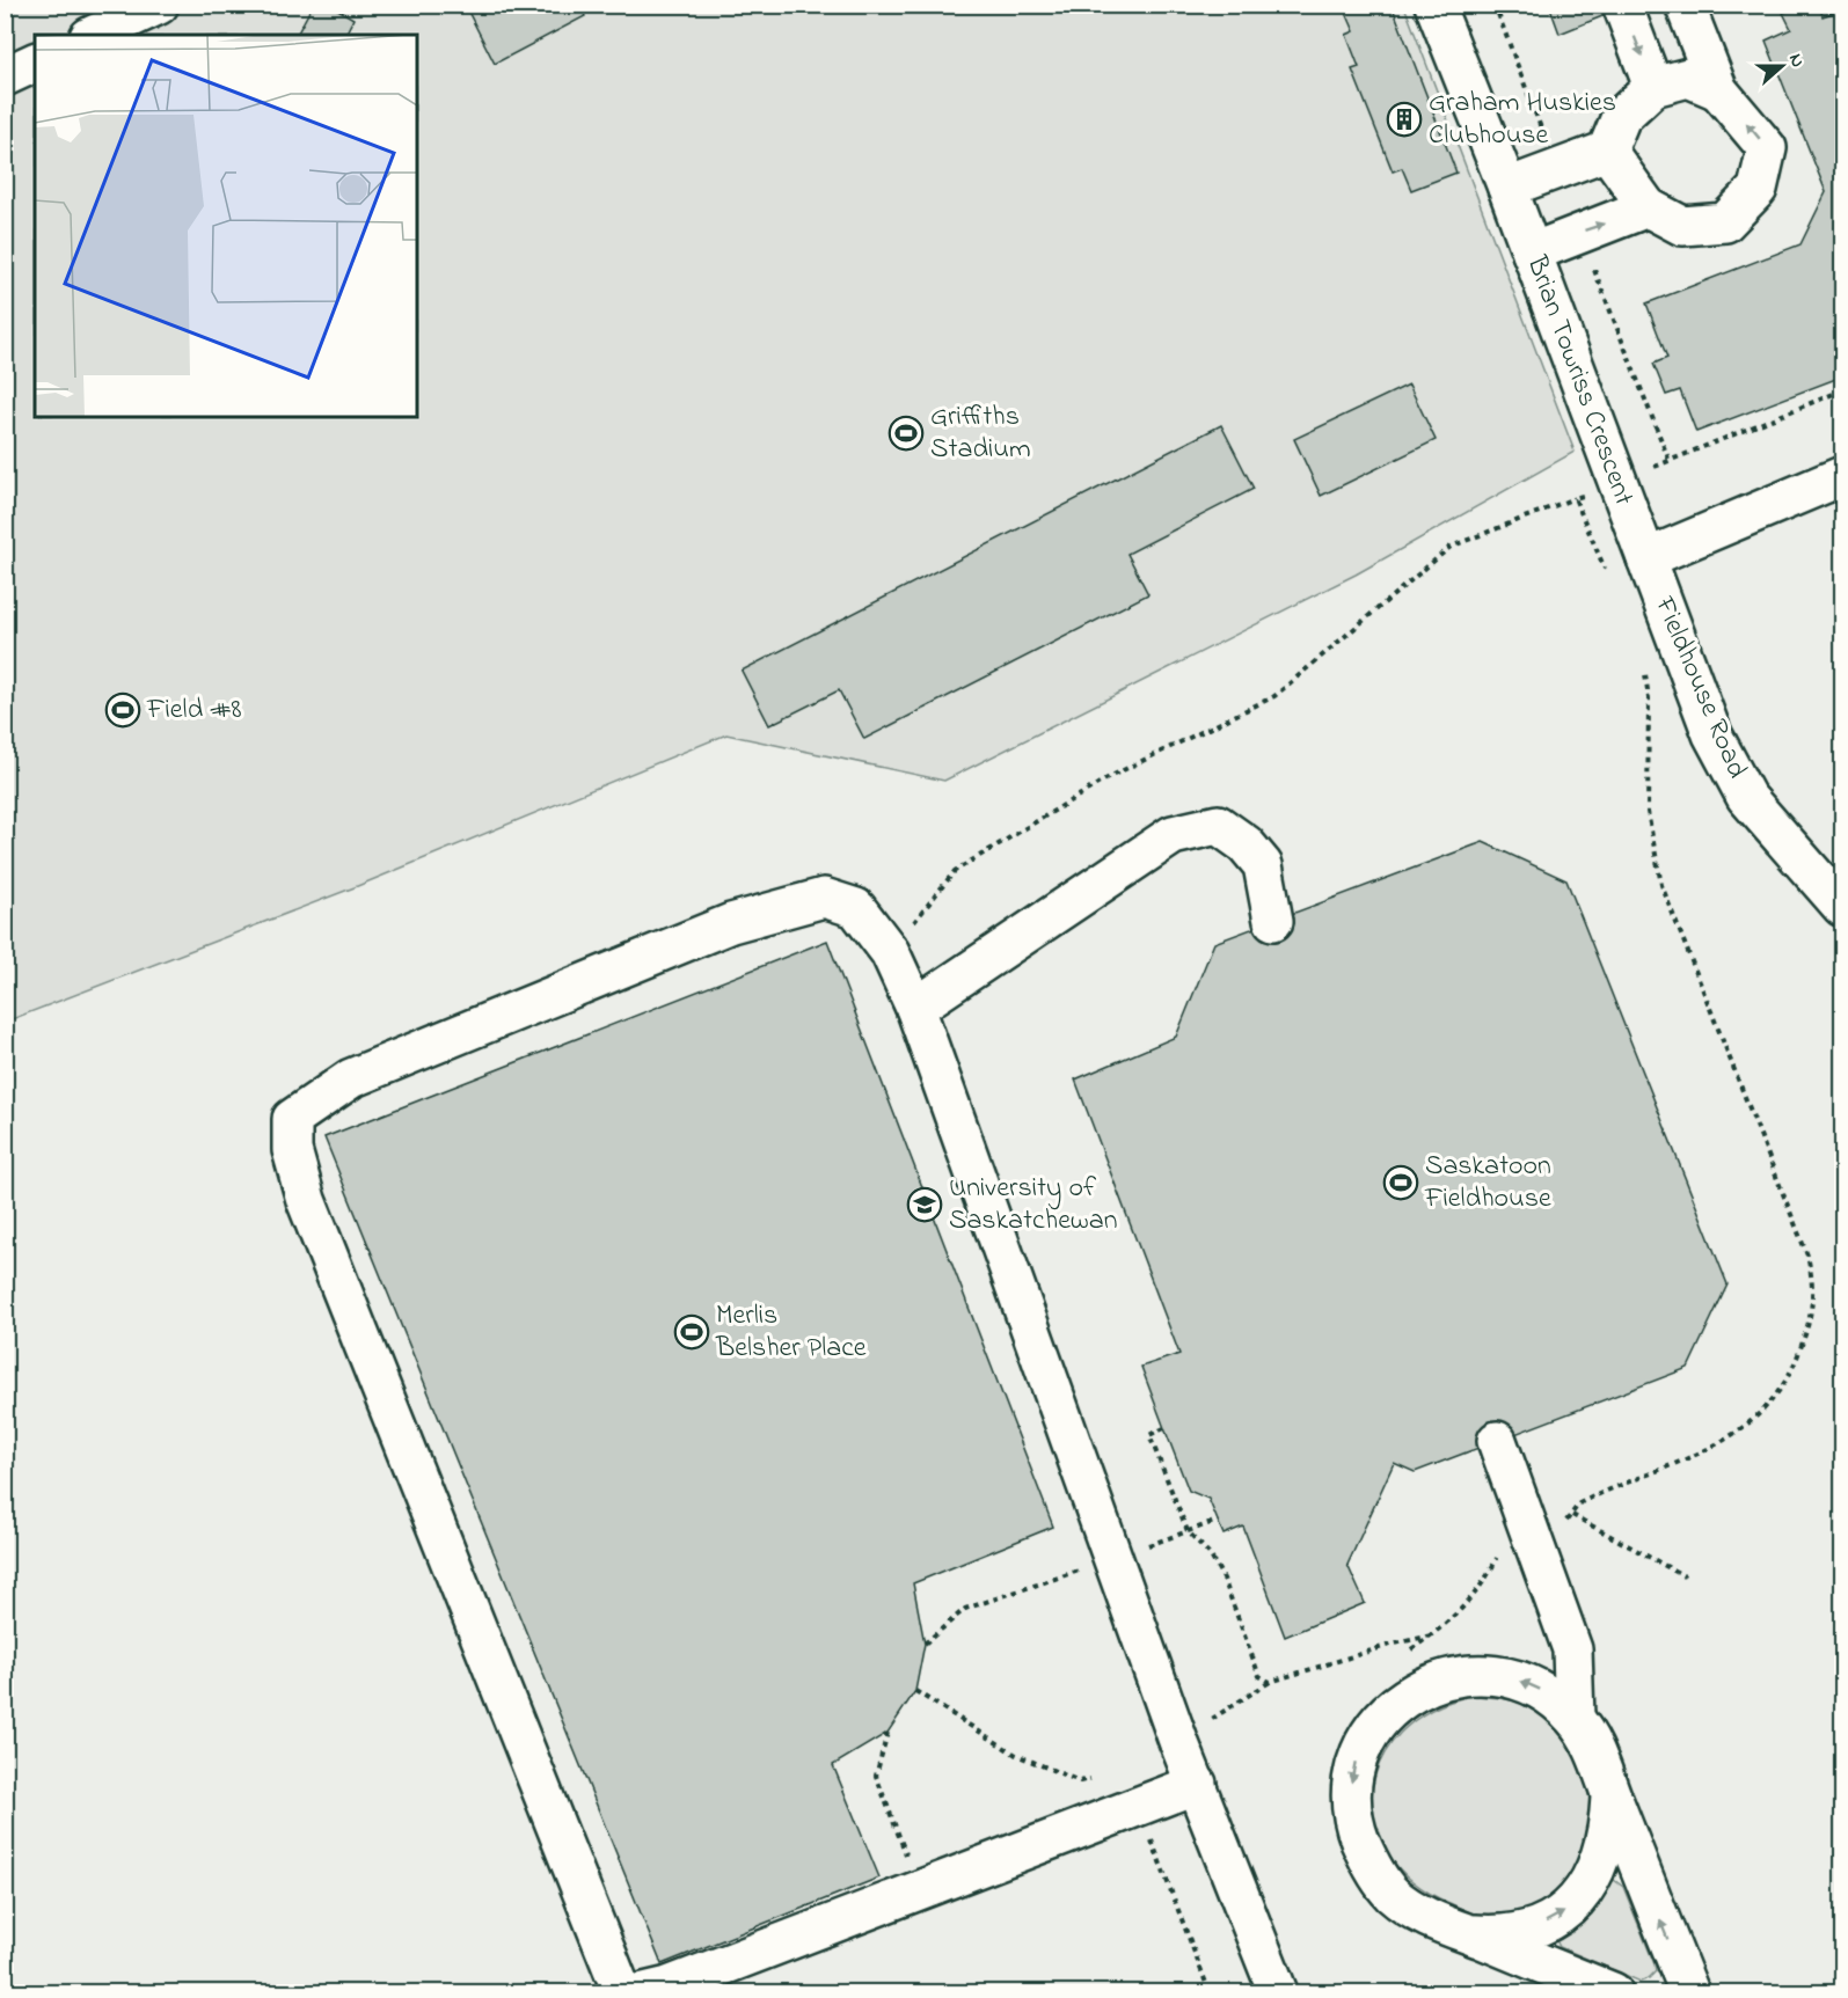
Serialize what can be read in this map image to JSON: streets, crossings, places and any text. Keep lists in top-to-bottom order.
{
  "streets": {
    "street": ["Brian Towriss Crescent", "Fieldhouse Road"]
  },
  "crossings": [
    ["Brian Towriss Crescent", "Fieldhouse Road"]
  ],
  "places": {
    "building": ["Graham Huskies Clubhouse"],
    "sports": [
      "Griffiths Stadium",
      "Field #8",
      "Saskatoon Fieldhouse",
      "Merlis Belsher Place"
    ],
    "school or university": ["University of Saskatchewan"]
  },
  "north": "right"
}
